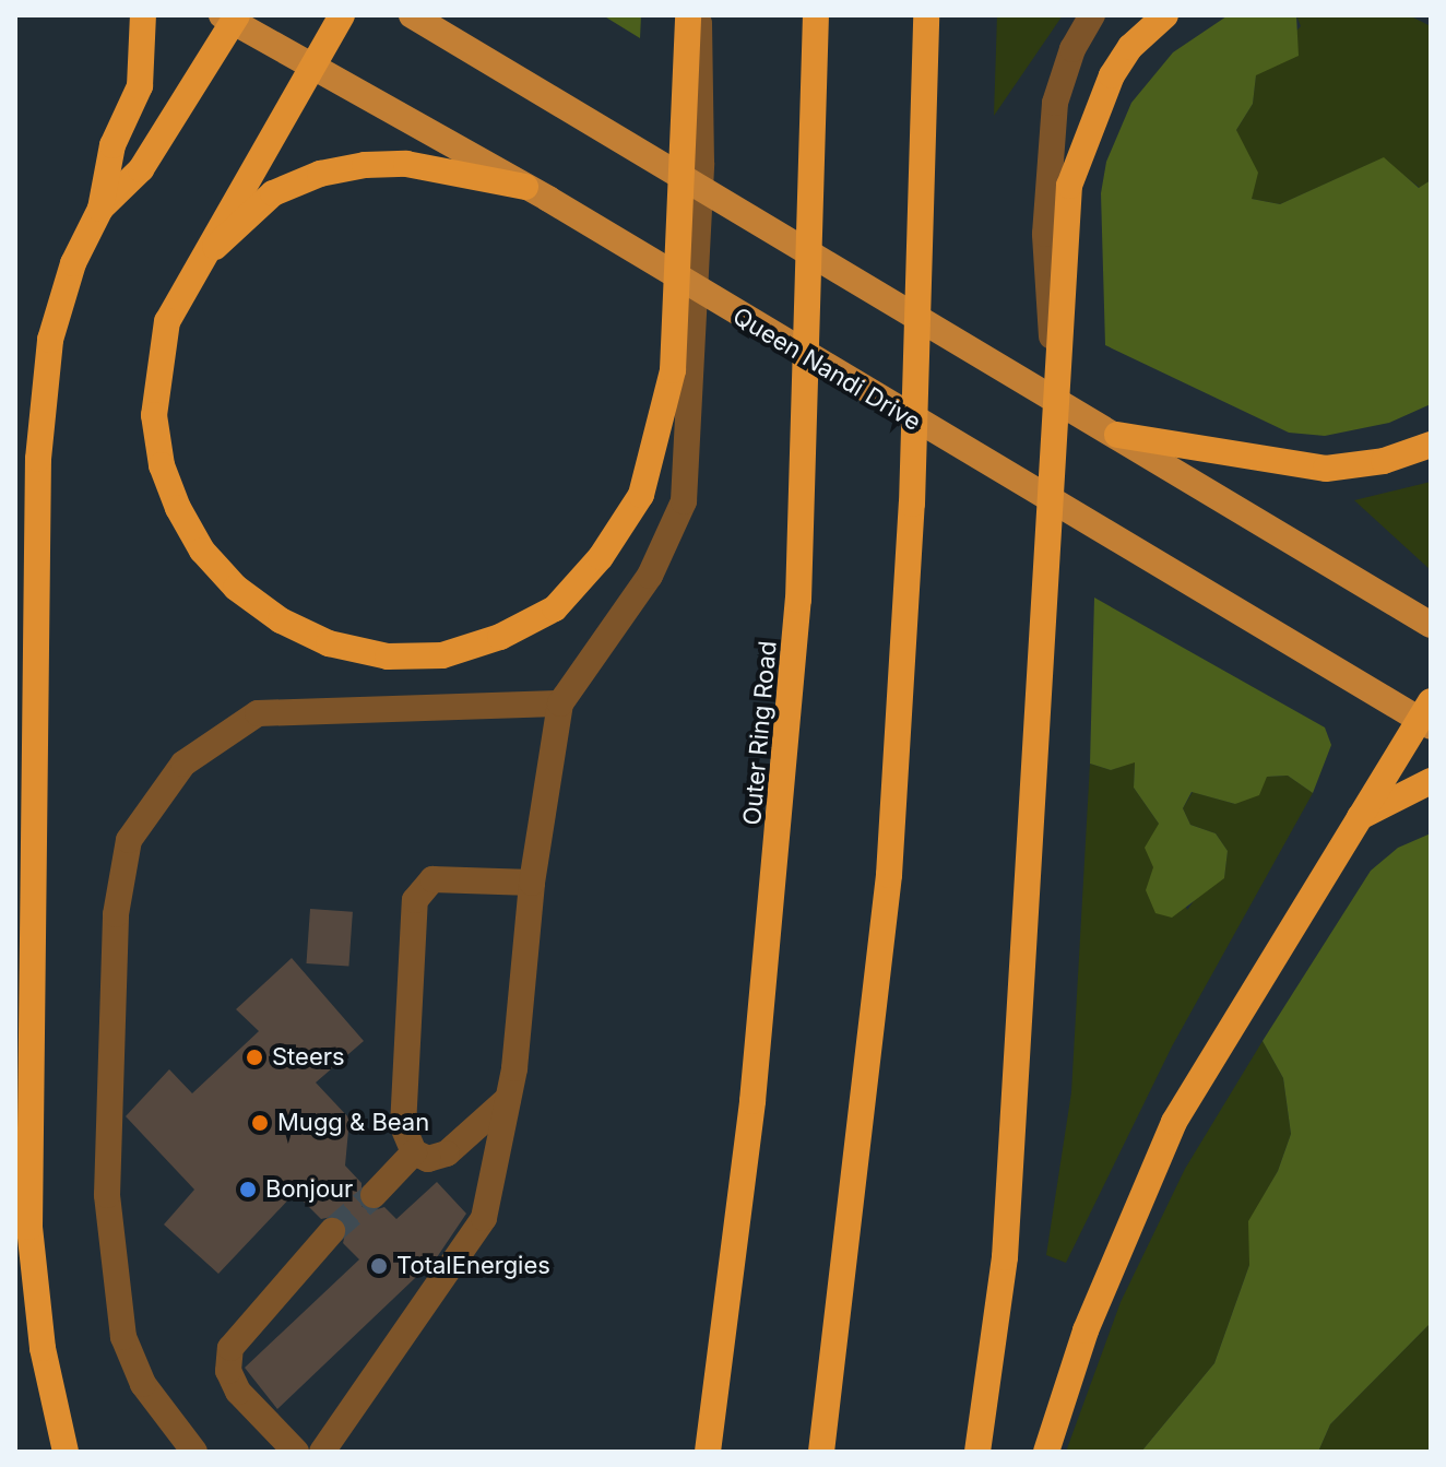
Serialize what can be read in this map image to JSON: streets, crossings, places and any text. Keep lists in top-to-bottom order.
{
  "streets": {
    "highway": ["Outer Ring Road"],
    "main road": ["Queen Nandi Drive"]
  },
  "places": [
    "Steers",
    "Mugg & Bean",
    "Bonjour",
    "TotalEnergies"
  ]
}
